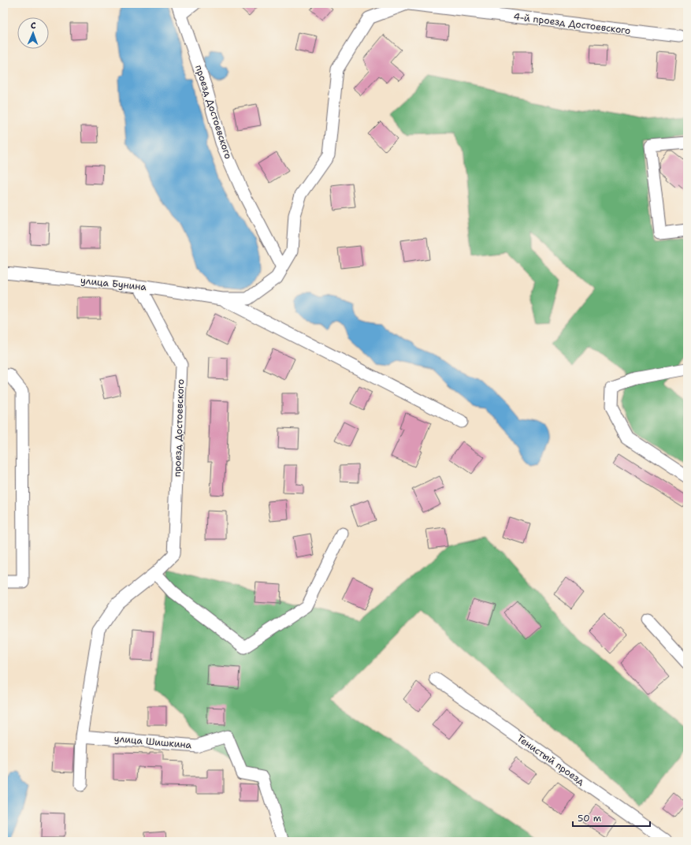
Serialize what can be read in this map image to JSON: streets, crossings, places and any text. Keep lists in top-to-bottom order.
{
  "streets": {
    "street": [
      "4-й проезд Достоевского",
      "проезд Достоевского",
      "улица Бунина",
      "улица Шишкина",
      "Тенистый проезд"
    ]
  },
  "crossings": [
    ["4-й проезд Достоевского", "проезд Достоевского"],
    ["4-й проезд Достоевского", "улица Бунина"],
    ["проезд Достоевского", "улица Бунина"]
  ],
  "scale_bar": "50 m",
  "north": "top"
}
